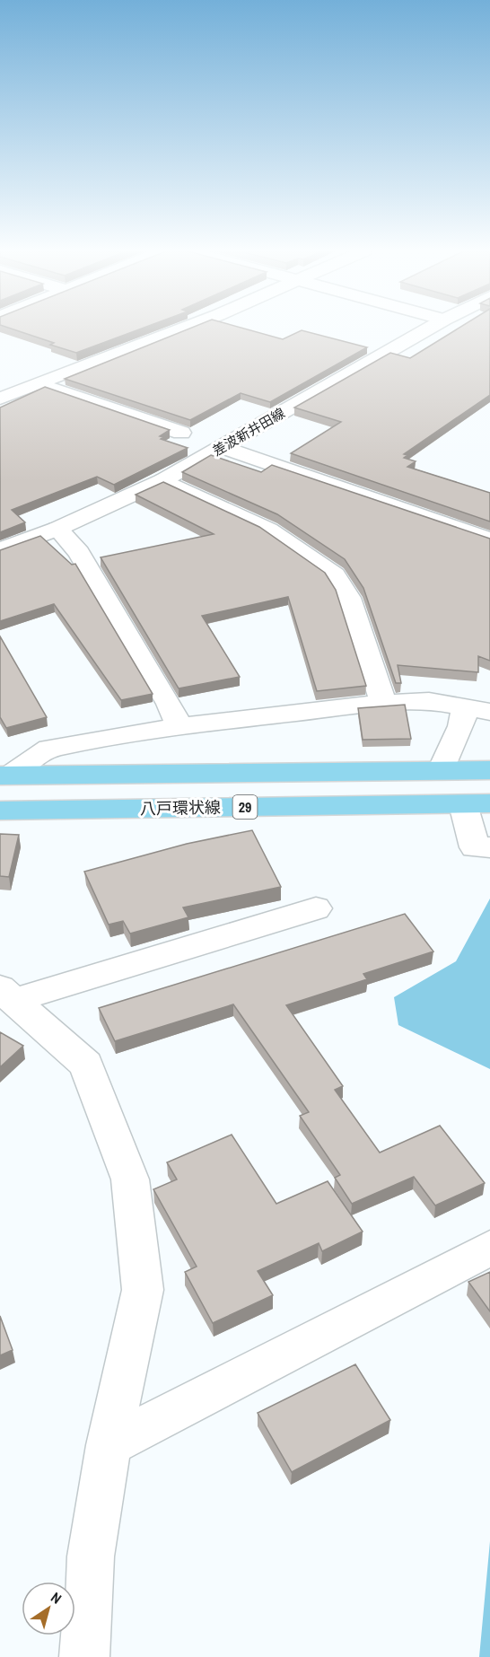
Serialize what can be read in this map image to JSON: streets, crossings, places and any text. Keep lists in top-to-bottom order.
{
  "streets": {
    "main road": ["29", "八戸環状線"],
    "street": ["差波新井田線"]
  },
  "north": "top right"
}
